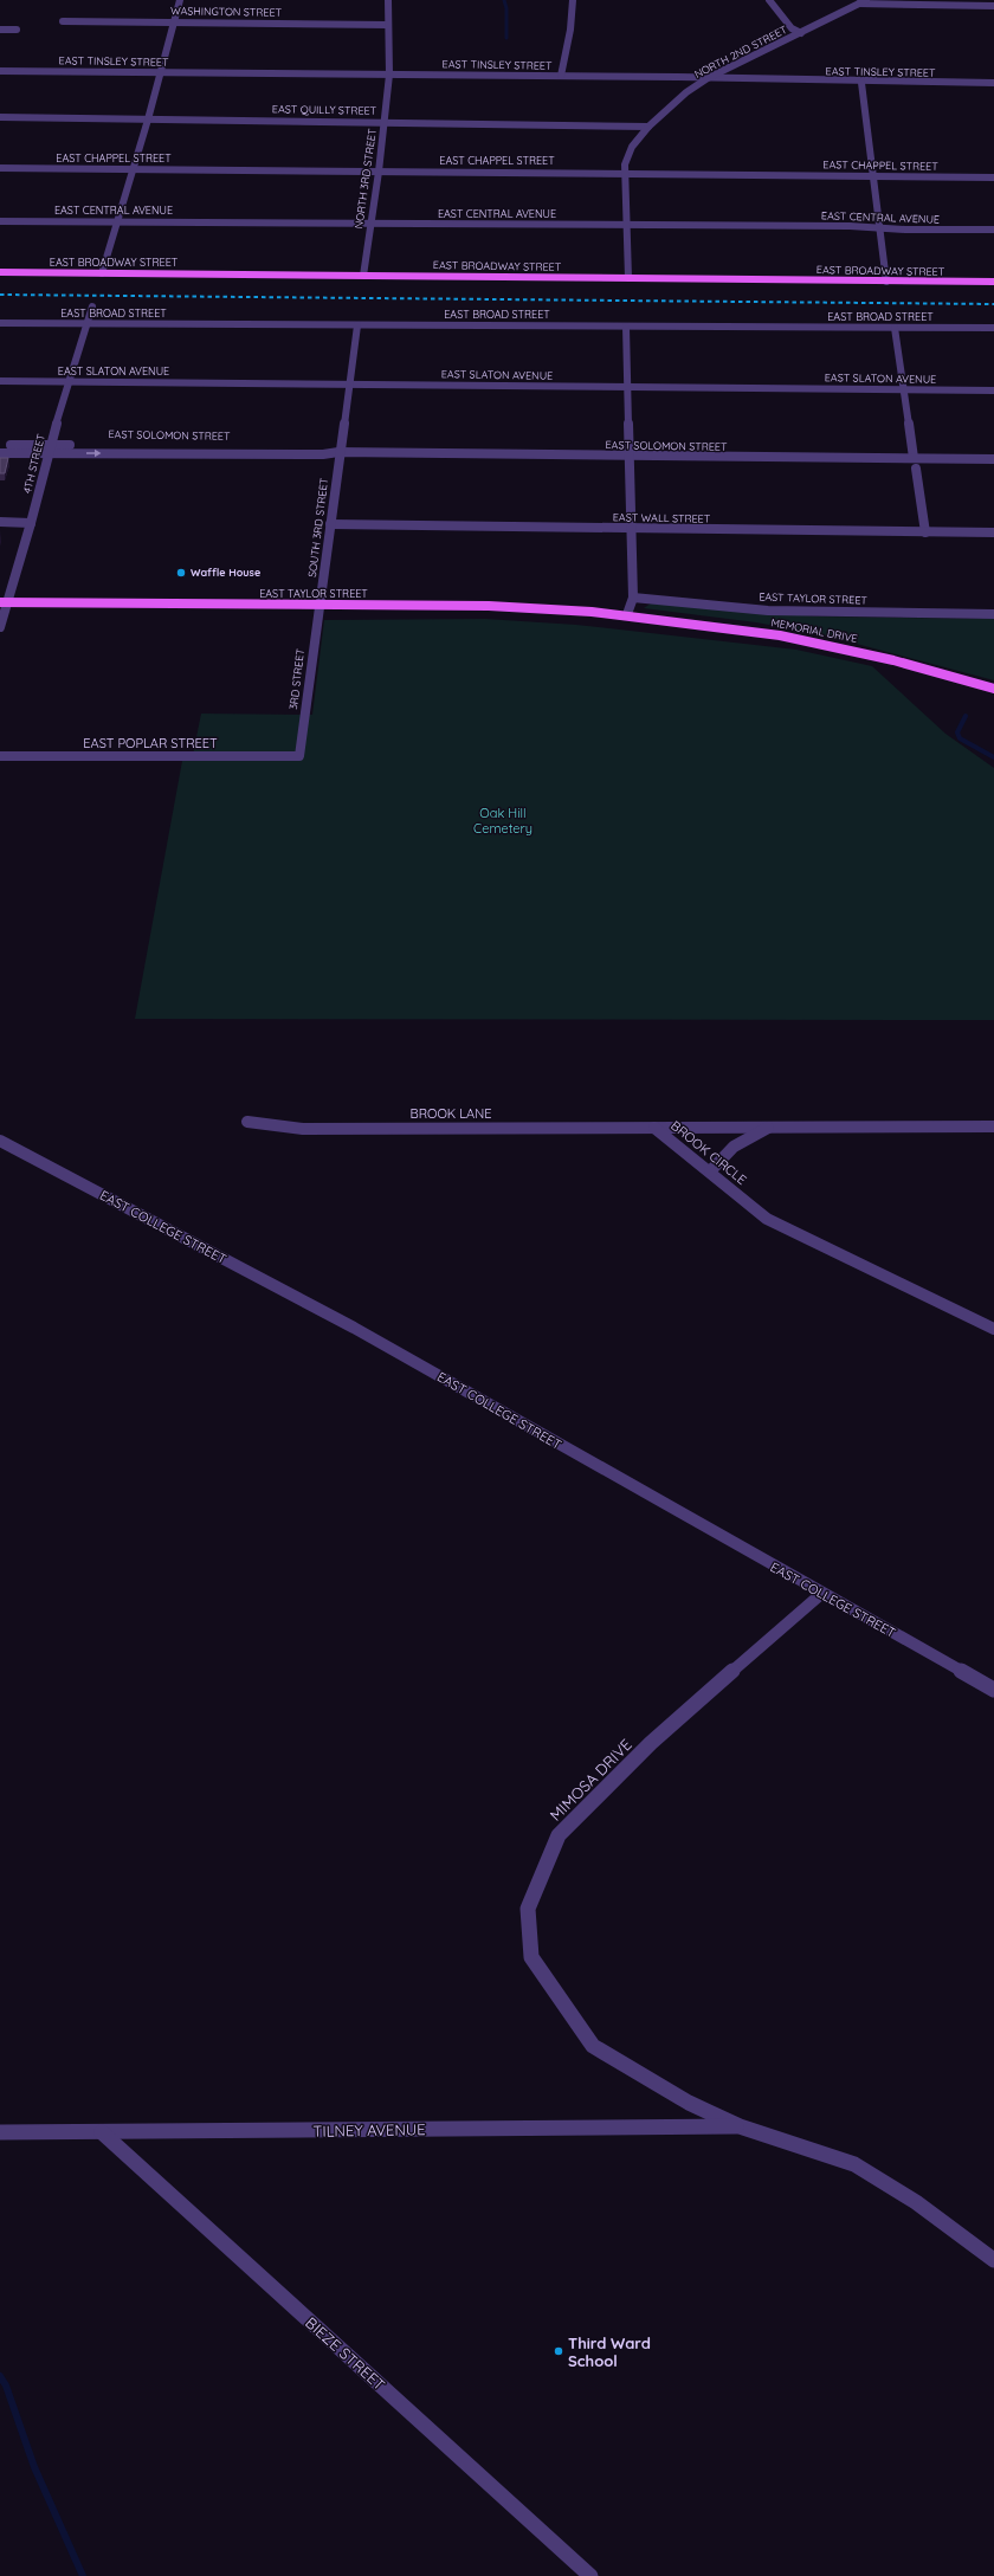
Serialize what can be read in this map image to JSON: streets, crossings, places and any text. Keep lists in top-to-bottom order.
{
  "streets": {
    "main road": ["EAST BROADWAY STREET", "EAST TAYLOR STREET", "MEMORIAL DRIVE"],
    "street": [
      "WASHINGTON STREET",
      "NORTH 2ND STREET",
      "EAST TINSLEY STREET",
      "EAST QUILLY STREET",
      "EAST CHAPPEL STREET",
      "NORTH 3RD STREET",
      "EAST CENTRAL AVENUE",
      "EAST BROAD STREET",
      "EAST SLATON AVENUE",
      "EAST SOLOMON STREET",
      "4TH STREET",
      "EAST WALL STREET",
      "SOUTH 3RD STREET",
      "3RD STREET",
      "EAST POPLAR STREET",
      "BROOK LANE",
      "BROOK CIRCLE",
      "EAST COLLEGE STREET",
      "MIMOSA DRIVE",
      "TILNEY AVENUE",
      "BIEZE STREET"
    ]
  },
  "crossings": [
    ["WASHINGTON STREET", "NORTH 3RD STREET"],
    ["NORTH 2ND STREET", "EAST TINSLEY STREET"],
    ["NORTH 2ND STREET", "EAST QUILLY STREET"],
    ["NORTH 2ND STREET", "EAST CHAPPEL STREET"],
    ["NORTH 2ND STREET", "EAST CENTRAL AVENUE"],
    ["NORTH 2ND STREET", "EAST BROADWAY STREET"],
    ["EAST TINSLEY STREET", "NORTH 3RD STREET"],
    ["EAST QUILLY STREET", "NORTH 3RD STREET"],
    ["EAST CHAPPEL STREET", "NORTH 3RD STREET"],
    ["NORTH 3RD STREET", "EAST CENTRAL AVENUE"],
    ["NORTH 3RD STREET", "EAST BROADWAY STREET"],
    ["EAST BROAD STREET", "4TH STREET"],
    ["EAST SLATON AVENUE", "4TH STREET"],
    ["EAST SOLOMON STREET", "4TH STREET"],
    ["EAST SOLOMON STREET", "SOUTH 3RD STREET"],
    ["4TH STREET", "EAST TAYLOR STREET"],
    ["EAST WALL STREET", "SOUTH 3RD STREET"],
    ["SOUTH 3RD STREET", "EAST TAYLOR STREET"],
    ["SOUTH 3RD STREET", "3RD STREET"],
    ["EAST TAYLOR STREET", "MEMORIAL DRIVE"],
    ["EAST TAYLOR STREET", "3RD STREET"],
    ["3RD STREET", "EAST POPLAR STREET"],
    ["BROOK LANE", "BROOK CIRCLE"],
    ["EAST COLLEGE STREET", "MIMOSA DRIVE"],
    ["MIMOSA DRIVE", "TILNEY AVENUE"],
    ["TILNEY AVENUE", "BIEZE STREET"]
  ],
  "parks": ["Oak Hill Cemetery"],
  "places": ["Waffle House", "Third Ward School"]
}
